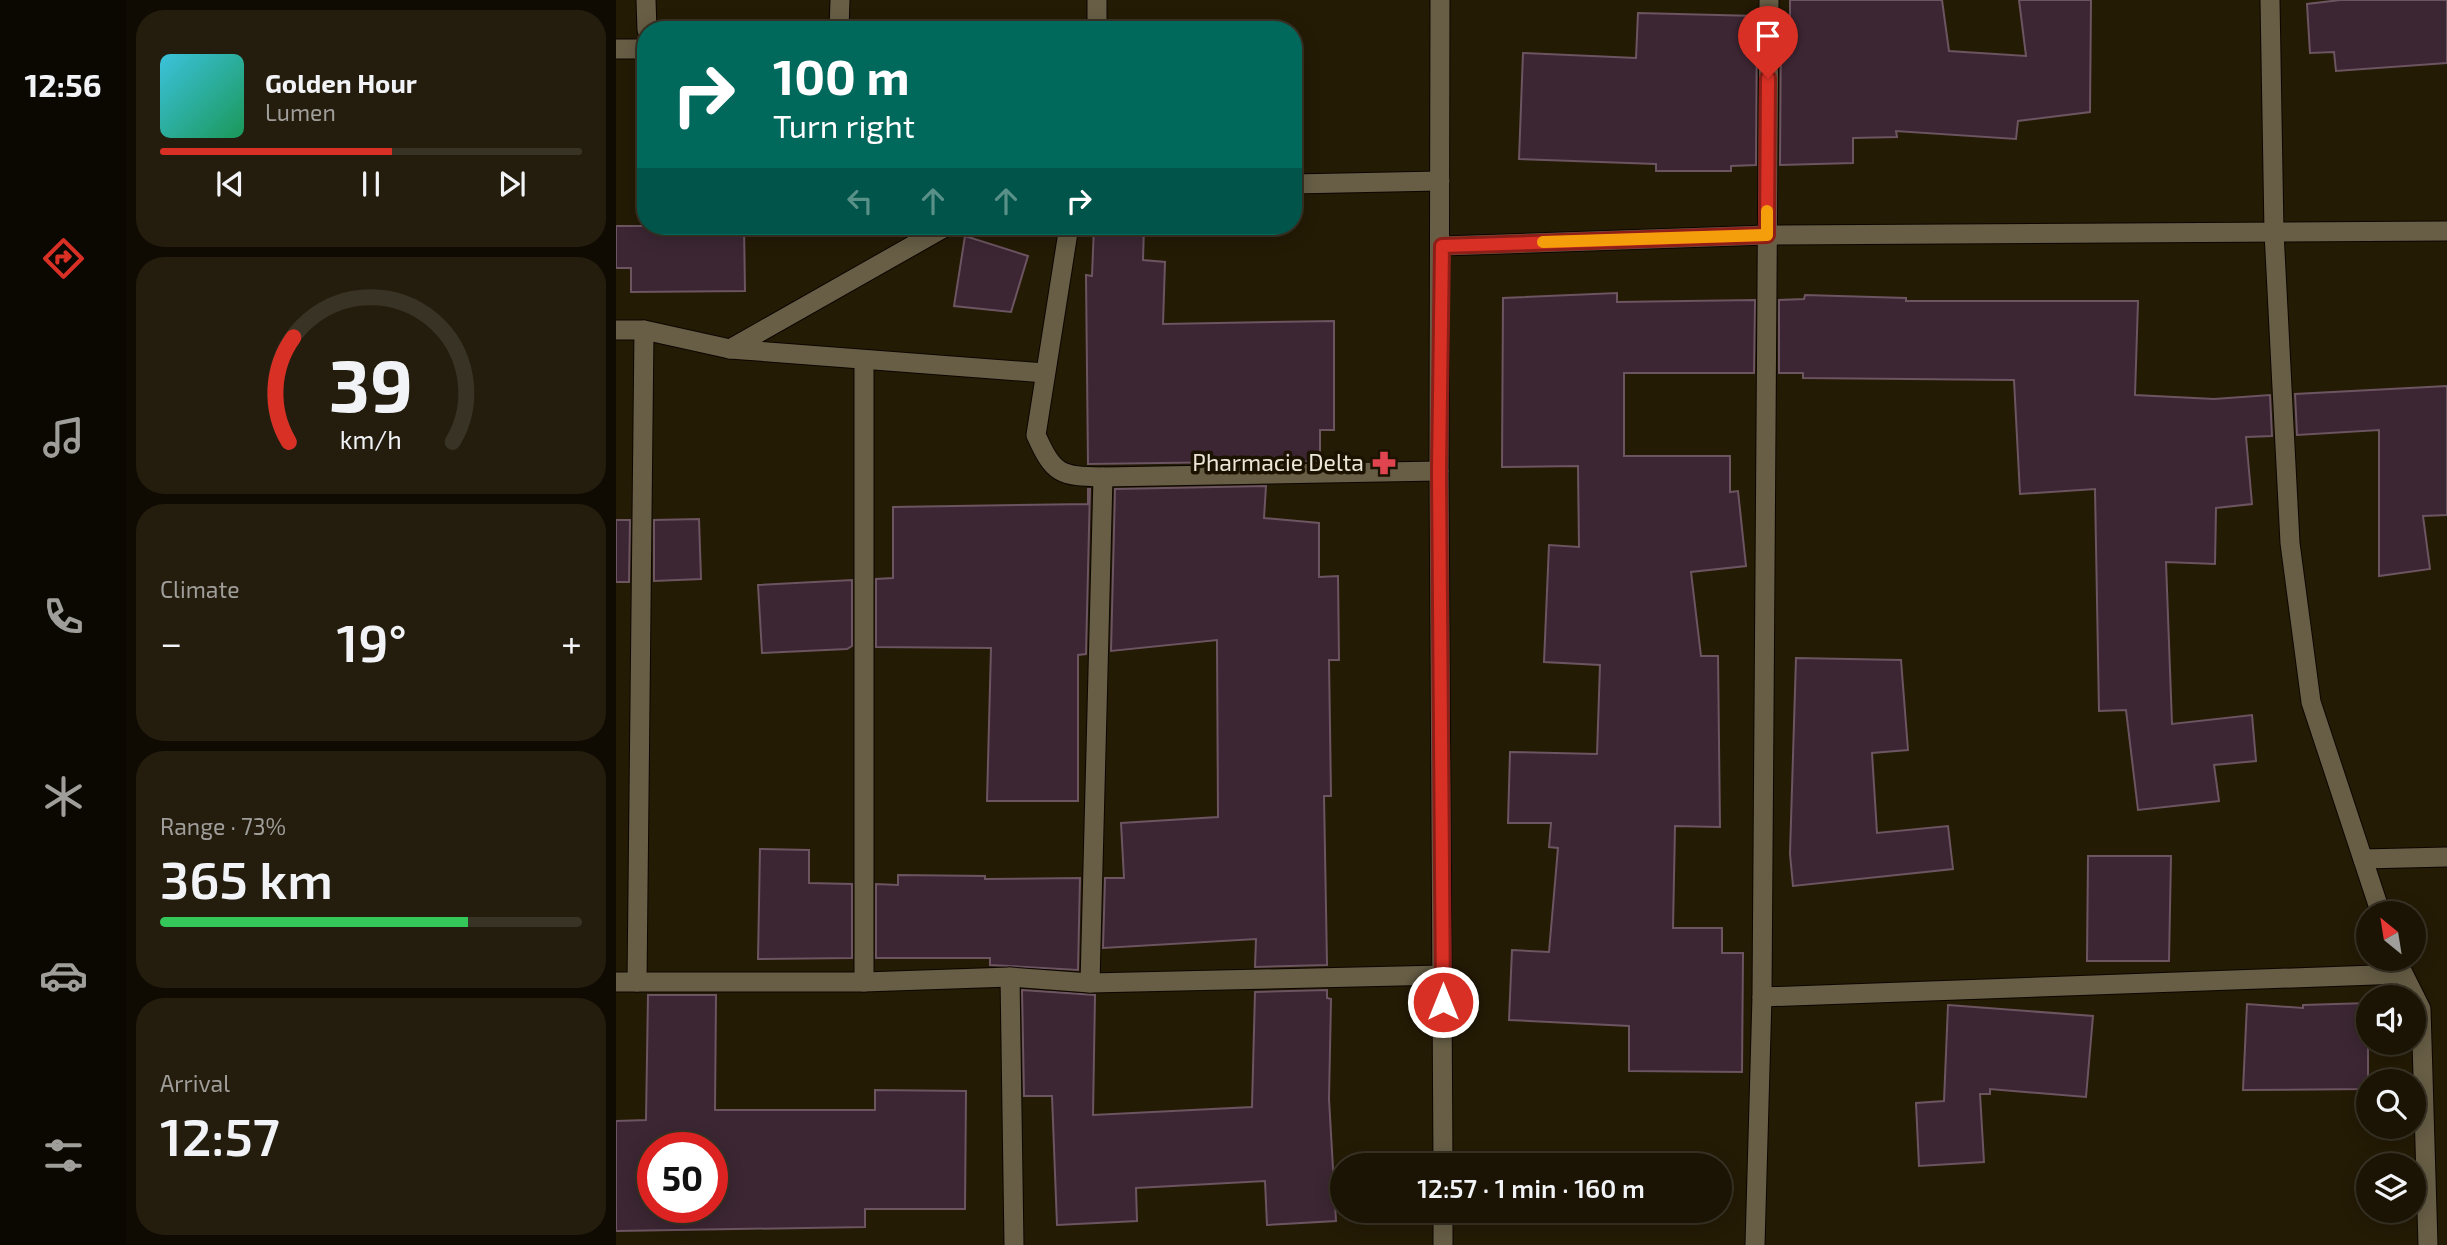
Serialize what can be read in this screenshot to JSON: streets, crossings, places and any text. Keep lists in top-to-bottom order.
{
  "places": {
    "pharmacy": ["Pharmacie Delta"]
  },
  "north": "top left",
  "page": {
    "tabs": "12:56",
    "turn": ["100 m", "Turn right"],
    "song": ["Golden Hour", "Lumen"],
    "tile": [
      "Climate",
      ["Range · 73%", "365 km"],
      ["Arrival", "12:57"]
    ],
    "heat": ["−", "19°", "+"],
    "limit": "50",
    "trip": "12:57 · 1 min · 160 m",
    "gauge": ["39", "km/h"]
  }
}
